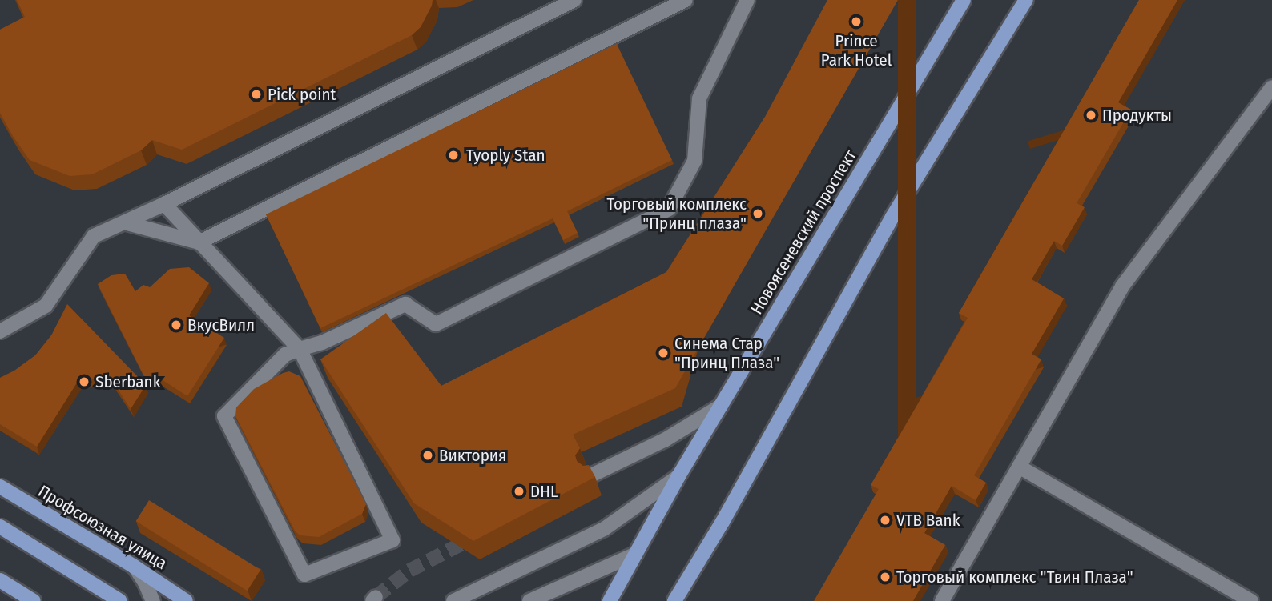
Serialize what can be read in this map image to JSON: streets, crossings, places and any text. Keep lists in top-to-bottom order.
{
  "streets": {
    "main road": ["Новоясеневский проспект", "Профсоюзная улица"]
  },
  "places": [
    "Prince Park Hotel",
    "Pick point",
    "Продукты",
    "Tyoply Stan",
    "Торговый комплекс \"Принц плаза\"",
    "ВкусВилл",
    "Синема Стар \"Принц Плаза\"",
    "Sberbank",
    "Виктория",
    "DHL",
    "VTB Bank",
    "Торговый комплекс \"Твин Плаза\""
  ]
}
